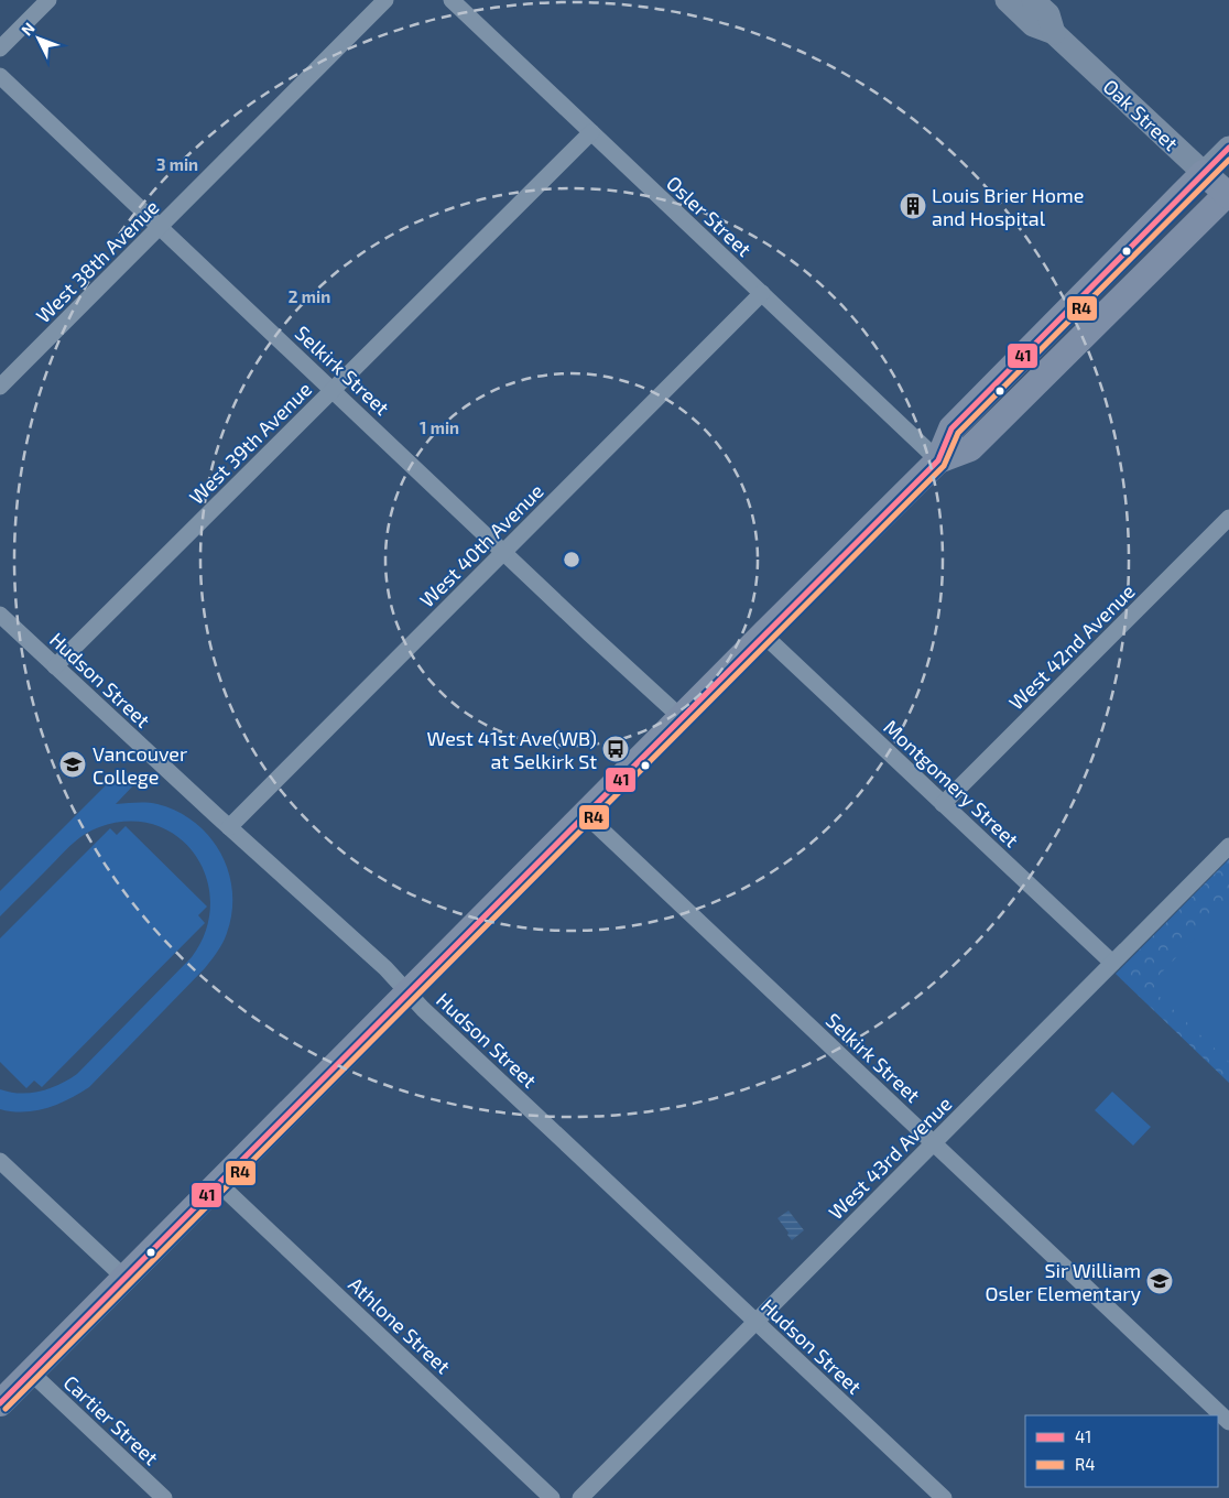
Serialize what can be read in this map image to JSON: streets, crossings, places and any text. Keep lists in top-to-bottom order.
{
  "streets": {
    "main road": ["Oak Street"],
    "street": [
      "Osler Street",
      "West 38th Avenue",
      "Selkirk Street",
      "West 39th Avenue",
      "West 40th Avenue",
      "West 42nd Avenue",
      "Hudson Street",
      "Montgomery Street",
      "West 43rd Avenue",
      "Athlone Street",
      "Cartier Street"
    ]
  },
  "crossings": [
    ["Osler Street", "West 39th Avenue"],
    ["Osler Street", "West 40th Avenue"],
    ["West 38th Avenue", "Selkirk Street"],
    ["Selkirk Street", "West 39th Avenue"],
    ["Selkirk Street", "West 40th Avenue"],
    ["Selkirk Street", "West 43rd Avenue"],
    ["West 39th Avenue", "Hudson Street"],
    ["West 40th Avenue", "Hudson Street"],
    ["West 42nd Avenue", "Montgomery Street"],
    ["Hudson Street", "West 43rd Avenue"],
    ["Montgomery Street", "West 43rd Avenue"]
  ],
  "places": {
    "building": ["Louis Brier Home and Hospital"],
    "bus stop": ["West 41st Ave(WB) at Selkirk St"],
    "school or university": ["Vancouver College", "Sir William Osler Elementary"]
  },
  "lines": ["transit line 41", "transit line R4"],
  "legend": ["41", "R4"],
  "north": "top left",
  "rings": ["3 min", "2 min", "1 min"]
}
